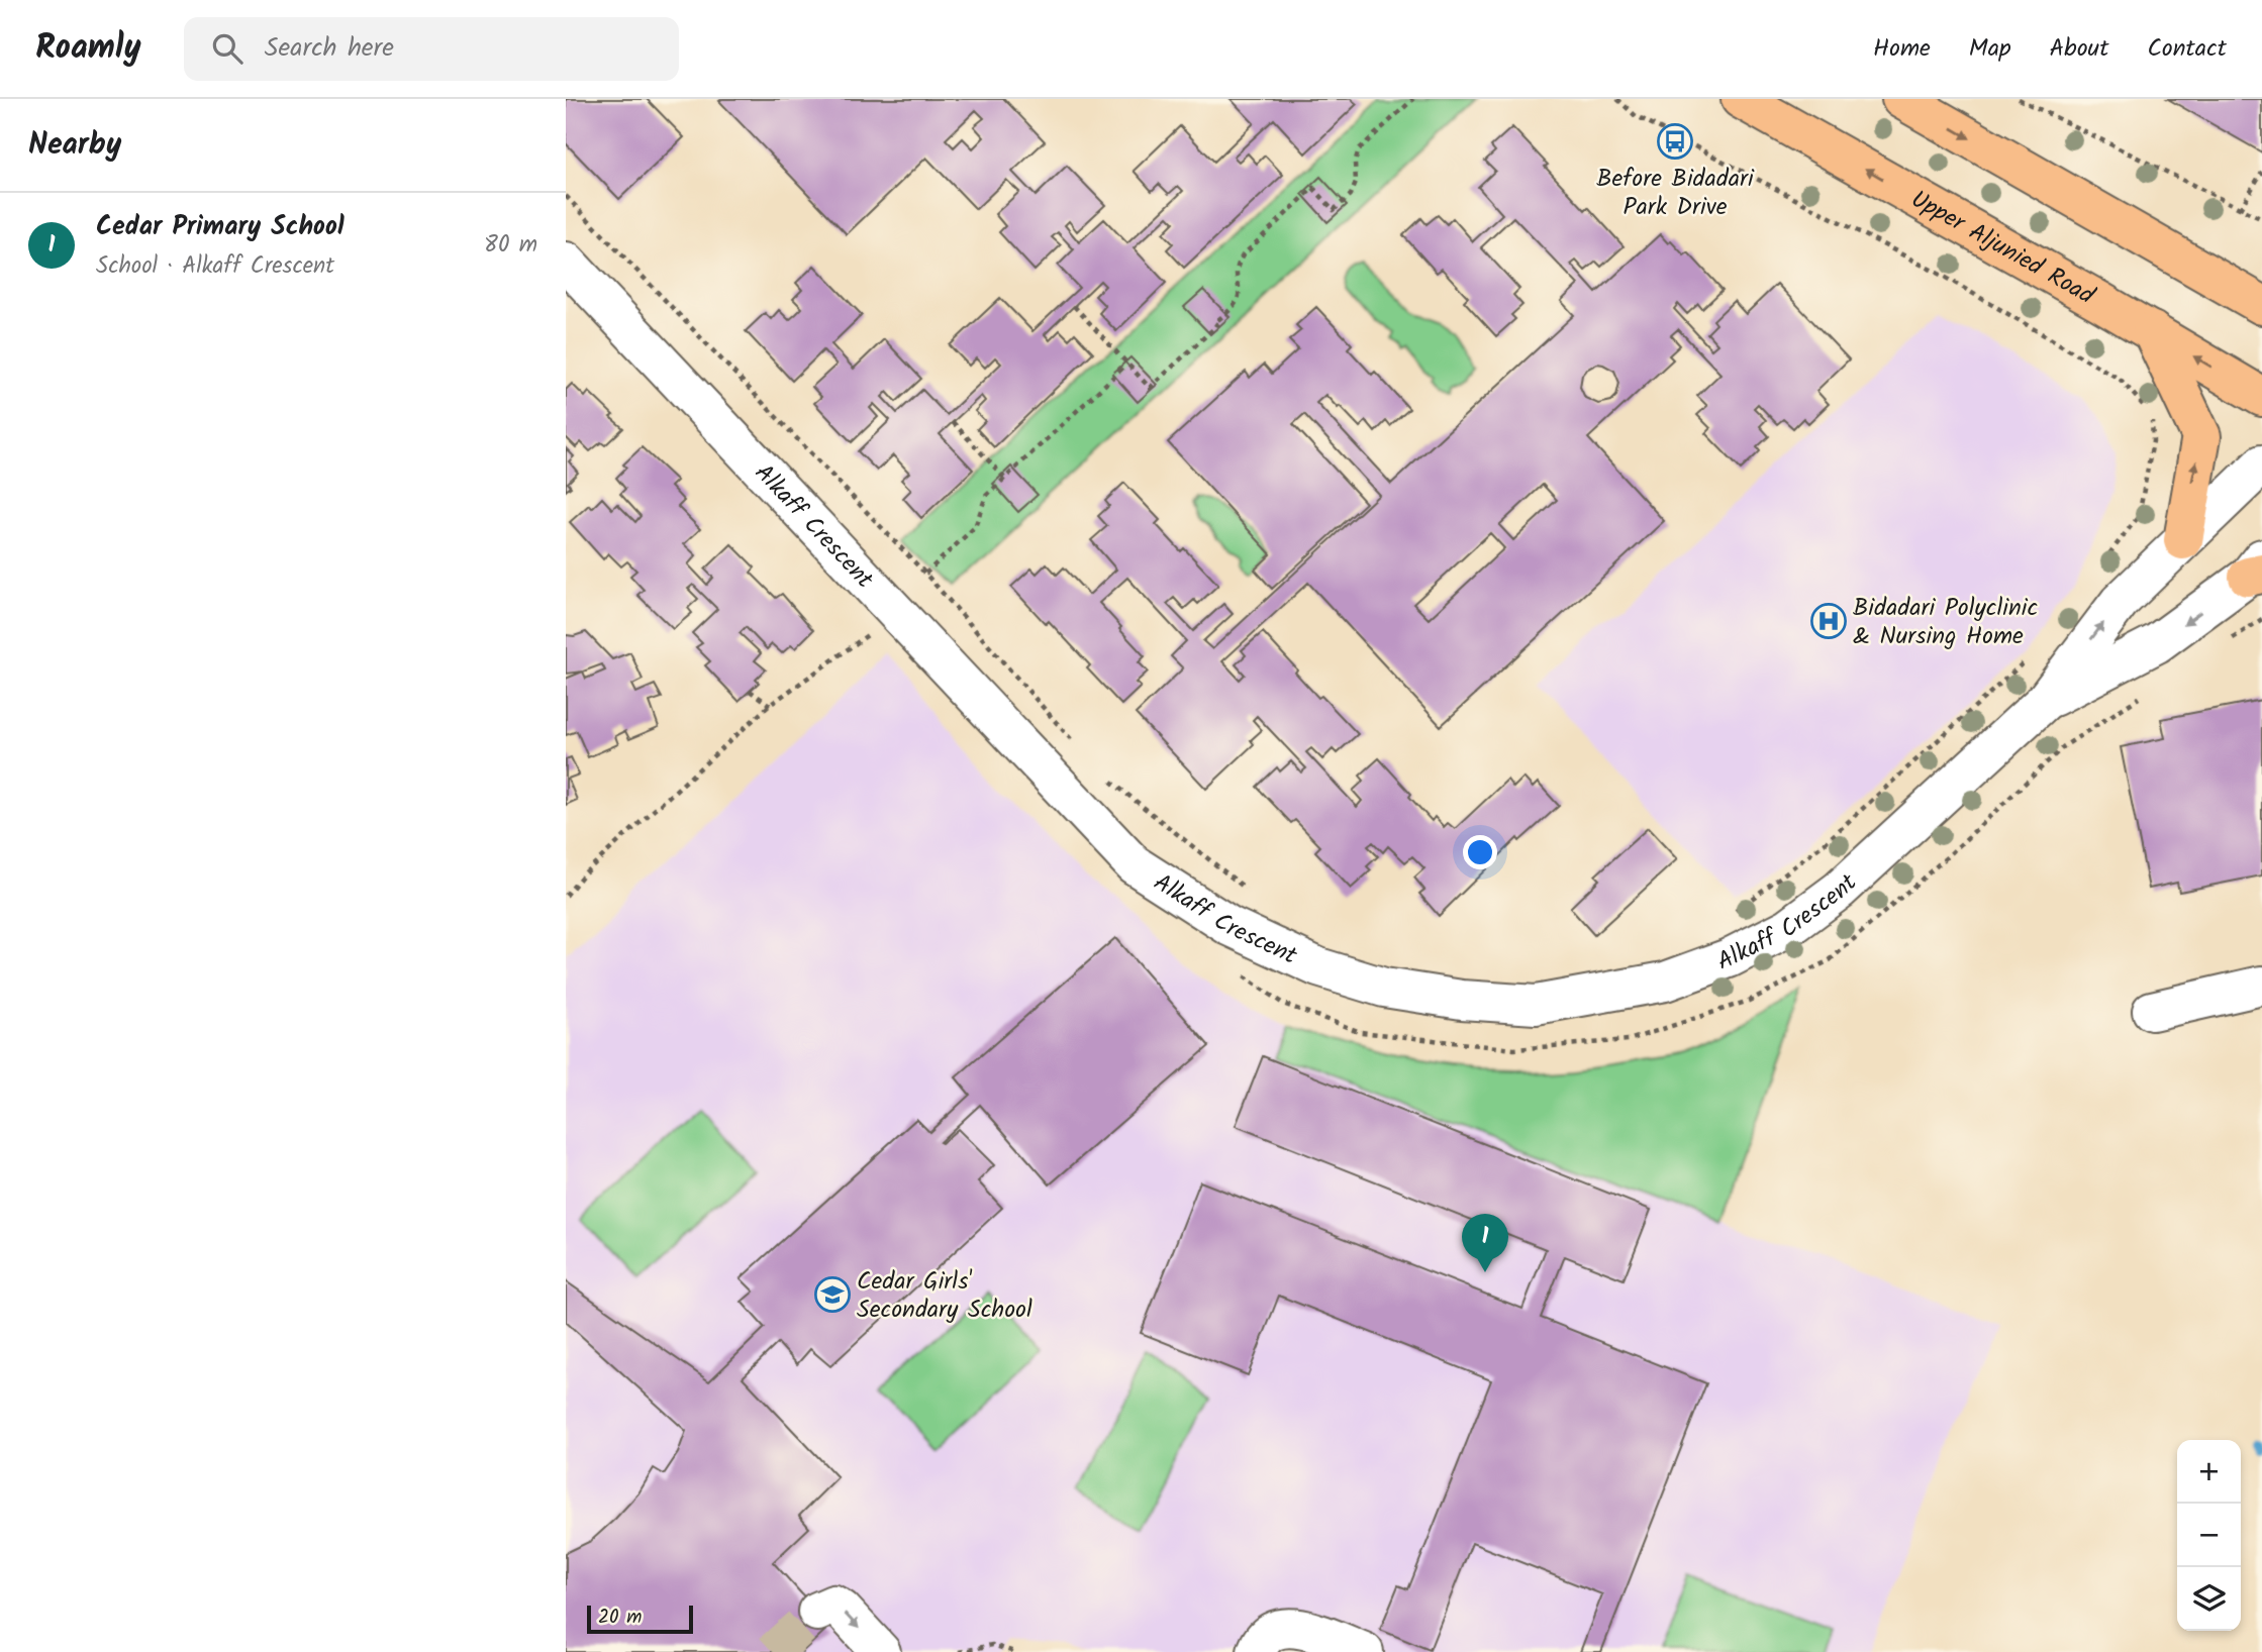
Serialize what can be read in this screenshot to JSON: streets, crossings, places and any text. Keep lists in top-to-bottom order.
{
  "streets": {
    "main road": ["Upper Aljunied Road"],
    "street": ["Alkaff Crescent"]
  },
  "places": {
    "bus stop": ["Before Bidadari Park Drive"],
    "hospital": ["Bidadari Polyclinic & Nursing Home"],
    "school or university": ["Cedar Girls' Secondary School"]
  },
  "scale_bar": "20 m",
  "page": {
    "header": "Roamly",
    "search": "Search here",
    "nav": [
      "Home",
      "Map",
      "About",
      "Contact"
    ],
    "heading": "Nearby",
    "list": [
      {
        "mark": "1",
        "name": "Cedar Primary School",
        "note": "School · Alkaff Crescent",
        "value": "80 m"
      }
    ],
    "pins": "1",
    "map_buttons": ["+", "−"],
    "scale": "20 m"
  }
}
